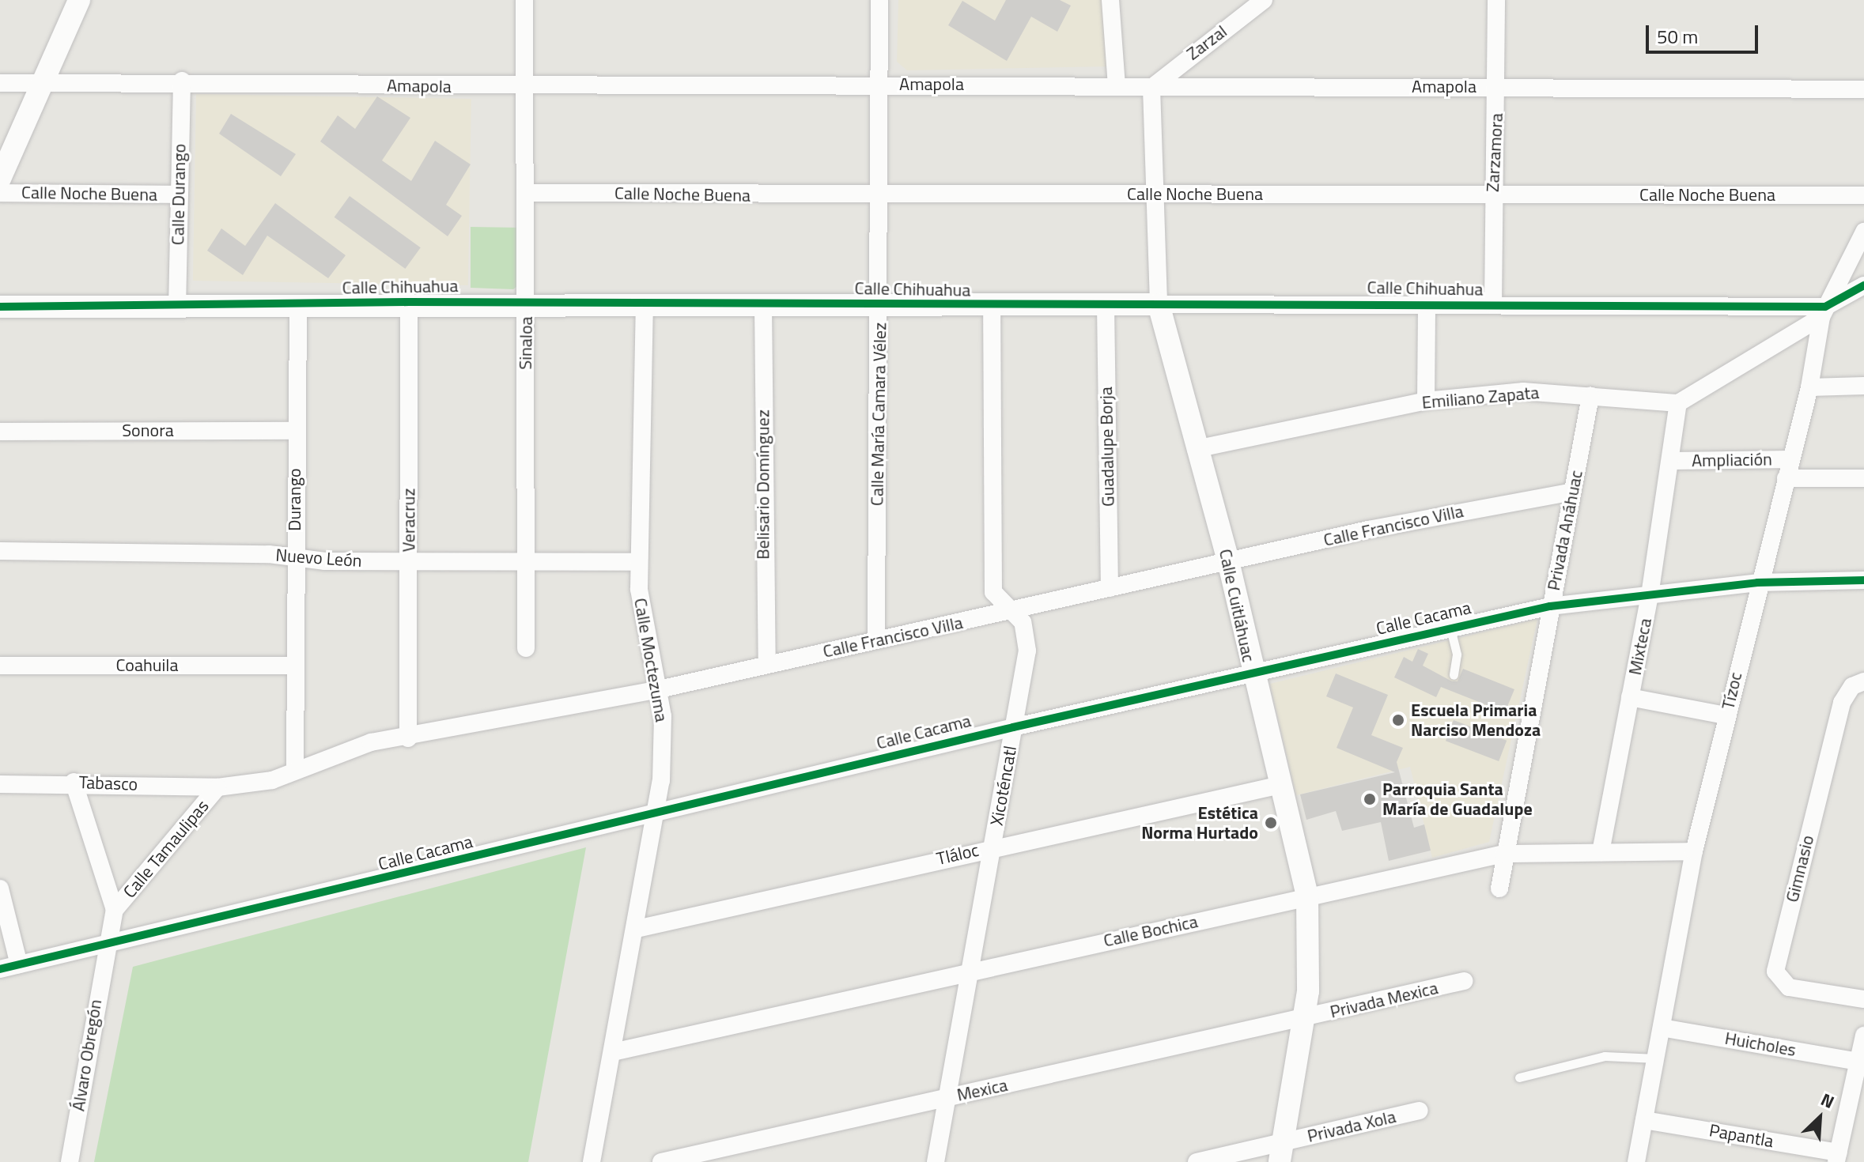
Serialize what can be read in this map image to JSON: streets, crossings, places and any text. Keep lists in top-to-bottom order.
{
  "streets": {
    "street": [
      "Zarzal",
      "Amapola",
      "Zarzamora",
      "Calle Noche Buena",
      "Calle Durango",
      "Calle Chihuahua",
      "Sinaloa",
      "Emiliano Zapata",
      "Calle María Camara Vélez",
      "Sonora",
      "Guadalupe Borja",
      "Ampliación",
      "Belisario Domínguez",
      "Durango",
      "Veracruz",
      "Calle Francisco Villa",
      "Privada Anáhuac",
      "Nuevo León",
      "Calle Cuitláhuac",
      "Calle Cacama",
      "Mixteca",
      "Calle Moctezuma",
      "Coahuila",
      "Tízoc",
      "Tabasco",
      "Xicoténcatl",
      "Calle Tamaulipas",
      "Tláloc",
      "Gimnasio",
      "Calle Bochica",
      "Privada Mexica",
      "Huicholes",
      "Álvaro Obregón",
      "Mexica",
      "Privada Xola",
      "Papantla"
    ]
  },
  "crossings": [
    ["Zarzal", "Amapola"],
    ["Zarzal", "Calle Cuitláhuac"],
    ["Amapola", "Zarzamora"],
    ["Amapola", "Calle Durango"],
    ["Amapola", "Sinaloa"],
    ["Amapola", "Calle María Camara Vélez"],
    ["Amapola", "Calle Cuitláhuac"],
    ["Zarzamora", "Calle Noche Buena"],
    ["Zarzamora", "Calle Chihuahua"],
    ["Calle Noche Buena", "Calle Durango"],
    ["Calle Noche Buena", "Sinaloa"],
    ["Calle Noche Buena", "Calle María Camara Vélez"],
    ["Calle Noche Buena", "Calle Cuitláhuac"],
    ["Calle Durango", "Calle Chihuahua"],
    ["Calle Chihuahua", "Sinaloa"],
    ["Calle Chihuahua", "Calle María Camara Vélez"],
    ["Calle Chihuahua", "Guadalupe Borja"],
    ["Calle Chihuahua", "Belisario Domínguez"],
    ["Calle Chihuahua", "Durango"],
    ["Calle Chihuahua", "Veracruz"],
    ["Calle Chihuahua", "Calle Cuitláhuac"],
    ["Calle Chihuahua", "Calle Moctezuma"],
    ["Calle Chihuahua", "Tízoc"],
    ["Calle Chihuahua", "Xicoténcatl"],
    ["Sinaloa", "Nuevo León"],
    ["Emiliano Zapata", "Privada Anáhuac"],
    ["Emiliano Zapata", "Calle Cuitláhuac"],
    ["Emiliano Zapata", "Mixteca"],
    ["Calle María Camara Vélez", "Calle Francisco Villa"],
    ["Sonora", "Durango"],
    ["Guadalupe Borja", "Calle Francisco Villa"],
    ["Ampliación", "Mixteca"],
    ["Ampliación", "Tízoc"],
    ["Belisario Domínguez", "Calle Francisco Villa"],
    ["Durango", "Calle Francisco Villa"],
    ["Durango", "Nuevo León"],
    ["Durango", "Coahuila"],
    ["Veracruz", "Calle Francisco Villa"],
    ["Veracruz", "Nuevo León"],
    ["Calle Francisco Villa", "Privada Anáhuac"],
    ["Calle Francisco Villa", "Calle Cuitláhuac"],
    ["Calle Francisco Villa", "Calle Moctezuma"],
    ["Calle Francisco Villa", "Tabasco"],
    ["Calle Francisco Villa", "Xicoténcatl"],
    ["Calle Francisco Villa", "Calle Tamaulipas"],
    ["Privada Anáhuac", "Calle Cacama"],
    ["Privada Anáhuac", "Calle Bochica"],
    ["Nuevo León", "Calle Moctezuma"],
    ["Calle Cuitláhuac", "Calle Cacama"],
    ["Calle Cuitláhuac", "Tláloc"],
    ["Calle Cuitláhuac", "Calle Bochica"],
    ["Calle Cuitláhuac", "Privada Mexica"],
    ["Calle Cuitláhuac", "Mexica"],
    ["Calle Cuitláhuac", "Privada Xola"],
    ["Calle Cacama", "Mixteca"],
    ["Calle Cacama", "Calle Moctezuma"],
    ["Calle Cacama", "Tízoc"],
    ["Calle Cacama", "Xicoténcatl"],
    ["Calle Cacama", "Álvaro Obregón"],
    ["Mixteca", "Calle Bochica"],
    ["Calle Moctezuma", "Tláloc"],
    ["Calle Moctezuma", "Calle Bochica"],
    ["Tízoc", "Calle Bochica"],
    ["Tízoc", "Huicholes"],
    ["Tízoc", "Papantla"],
    ["Tabasco", "Calle Tamaulipas"],
    ["Xicoténcatl", "Tláloc"],
    ["Xicoténcatl", "Calle Bochica"],
    ["Xicoténcatl", "Mexica"],
    ["Calle Tamaulipas", "Álvaro Obregón"],
    ["Privada Mexica", "Mexica"]
  ],
  "places": ["Escuela Primaria Narciso Mendoza", "Parroquia Santa María de Guadalupe", "Estética Norma Hurtado"],
  "scale_bar": "50 m",
  "north": "top right"
}
